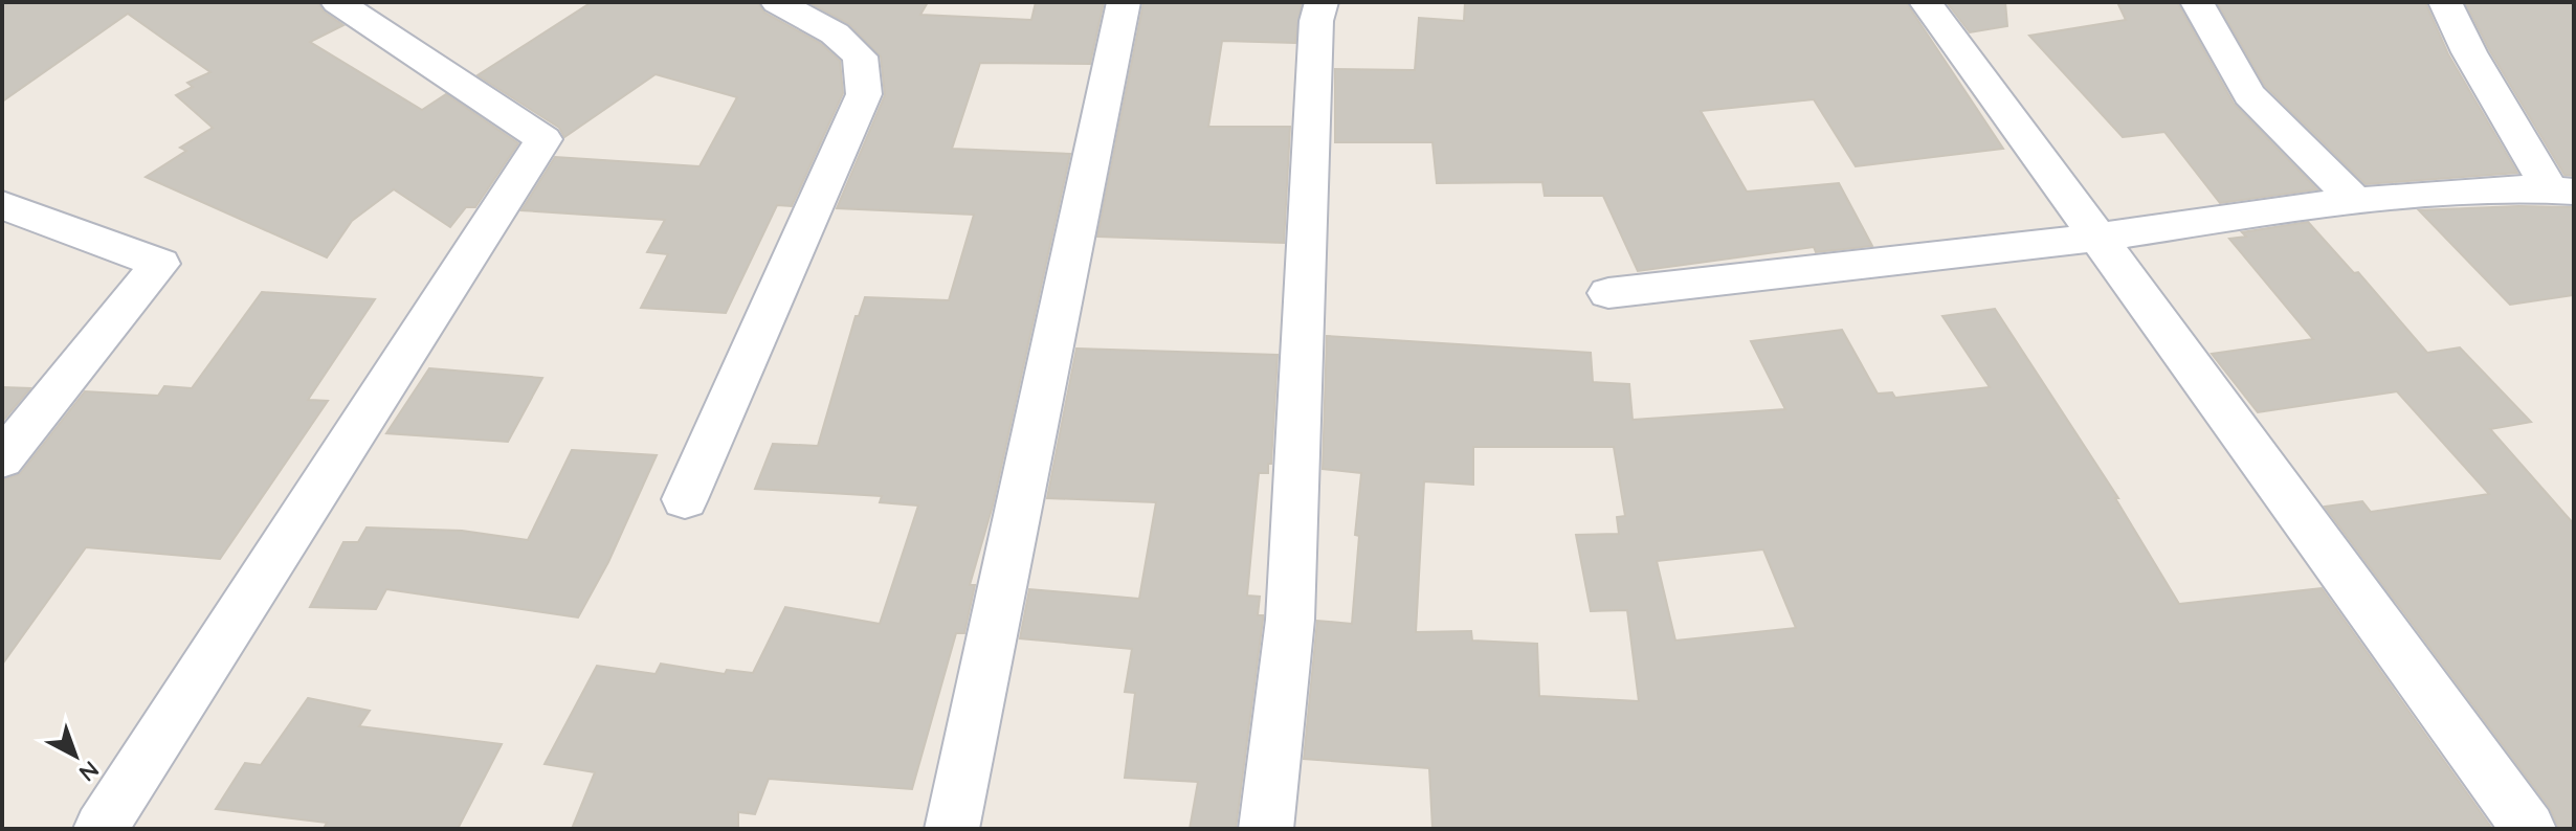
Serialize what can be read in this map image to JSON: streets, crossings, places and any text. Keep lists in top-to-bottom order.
{
  "north": "bottom right"
}
